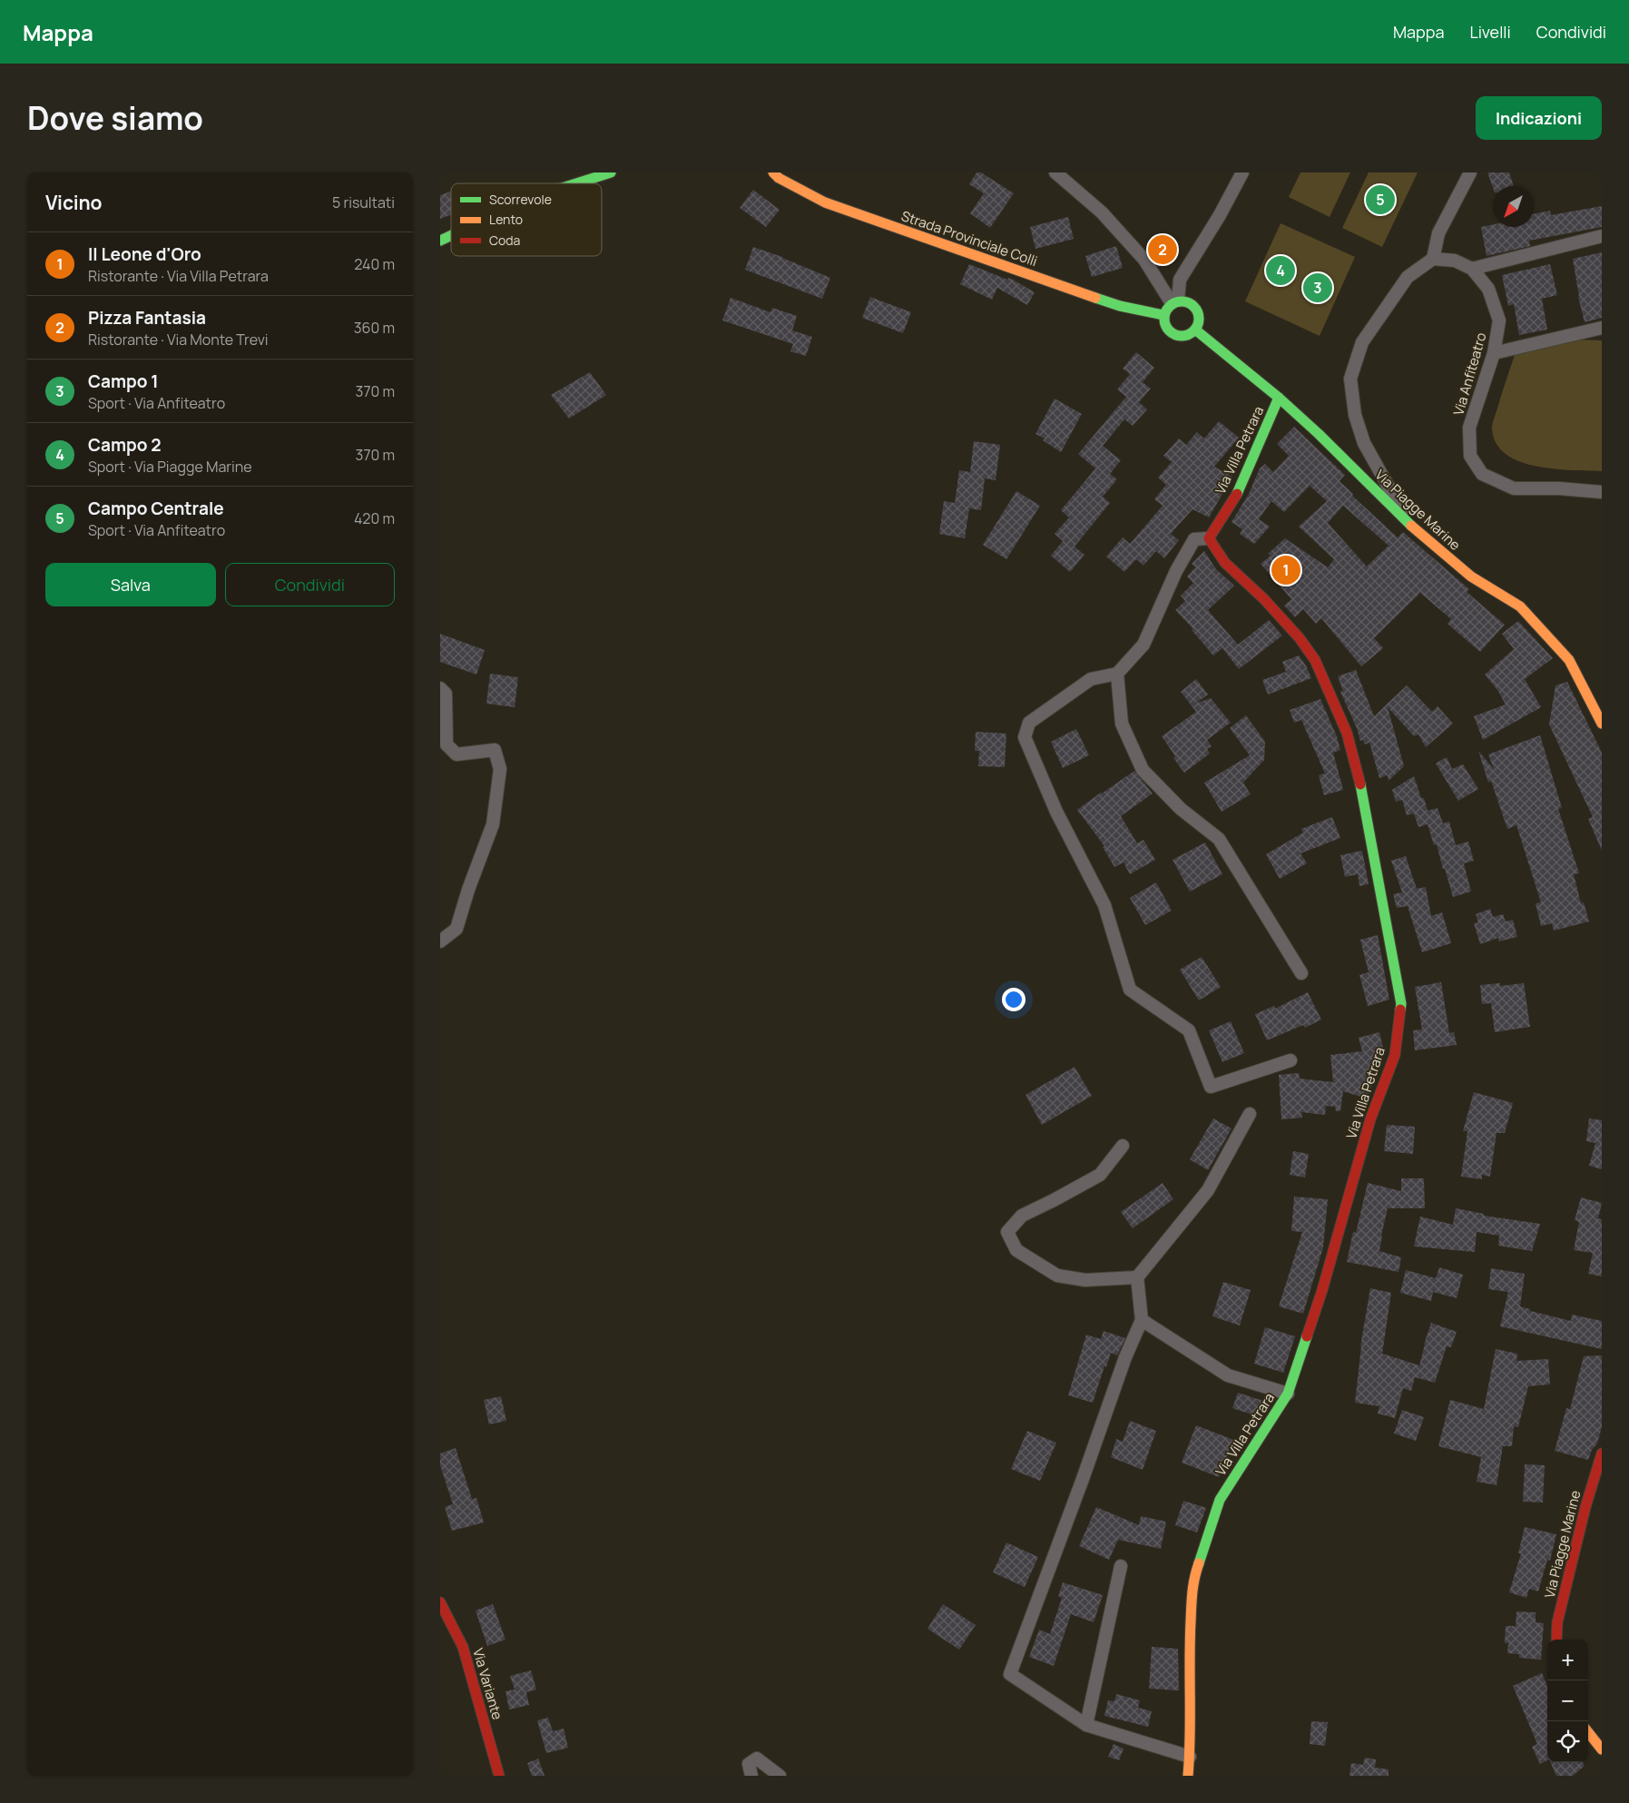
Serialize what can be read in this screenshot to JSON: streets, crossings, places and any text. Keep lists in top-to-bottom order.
{
  "streets": {
    "street": [
      "Strada Provinciale Colli",
      "Via Anfiteatro",
      "Via Villa Petrara",
      "Via Piagge Marine",
      "Via Variante"
    ]
  },
  "crossings": [
    ["Strada Provinciale Colli", "Via Piagge Marine"],
    ["Via Villa Petrara", "Via Piagge Marine"]
  ],
  "legend": ["Scorrevole", "Lento", "Coda"],
  "north": "bottom left",
  "page": {
    "header": "Mappa",
    "nav": ["Mappa", "Livelli", "Condividi"],
    "title": "Dove siamo",
    "buttons": [
      "Indicazioni",
      ["Salva", "Condividi"]
    ],
    "heading": ["Vicino", "5 risultati"],
    "pins": [
      "5",
      "2",
      "4",
      "3",
      "1"
    ],
    "list": [
      {
        "mark": "1",
        "name": "Il Leone d'Oro",
        "note": "Ristorante · Via Villa Petrara",
        "value": "240 m"
      },
      {
        "mark": "2",
        "name": "Pizza Fantasia",
        "note": "Ristorante · Via Monte Trevi",
        "value": "360 m"
      },
      {
        "mark": "3",
        "name": "Campo 1",
        "note": "Sport · Via Anfiteatro",
        "value": "370 m"
      },
      {
        "mark": "4",
        "name": "Campo 2",
        "note": "Sport · Via Piagge Marine",
        "value": "370 m"
      },
      {
        "mark": "5",
        "name": "Campo Centrale",
        "note": "Sport · Via Anfiteatro",
        "value": "420 m"
      }
    ],
    "map_buttons": ["+", "−"]
  }
}
